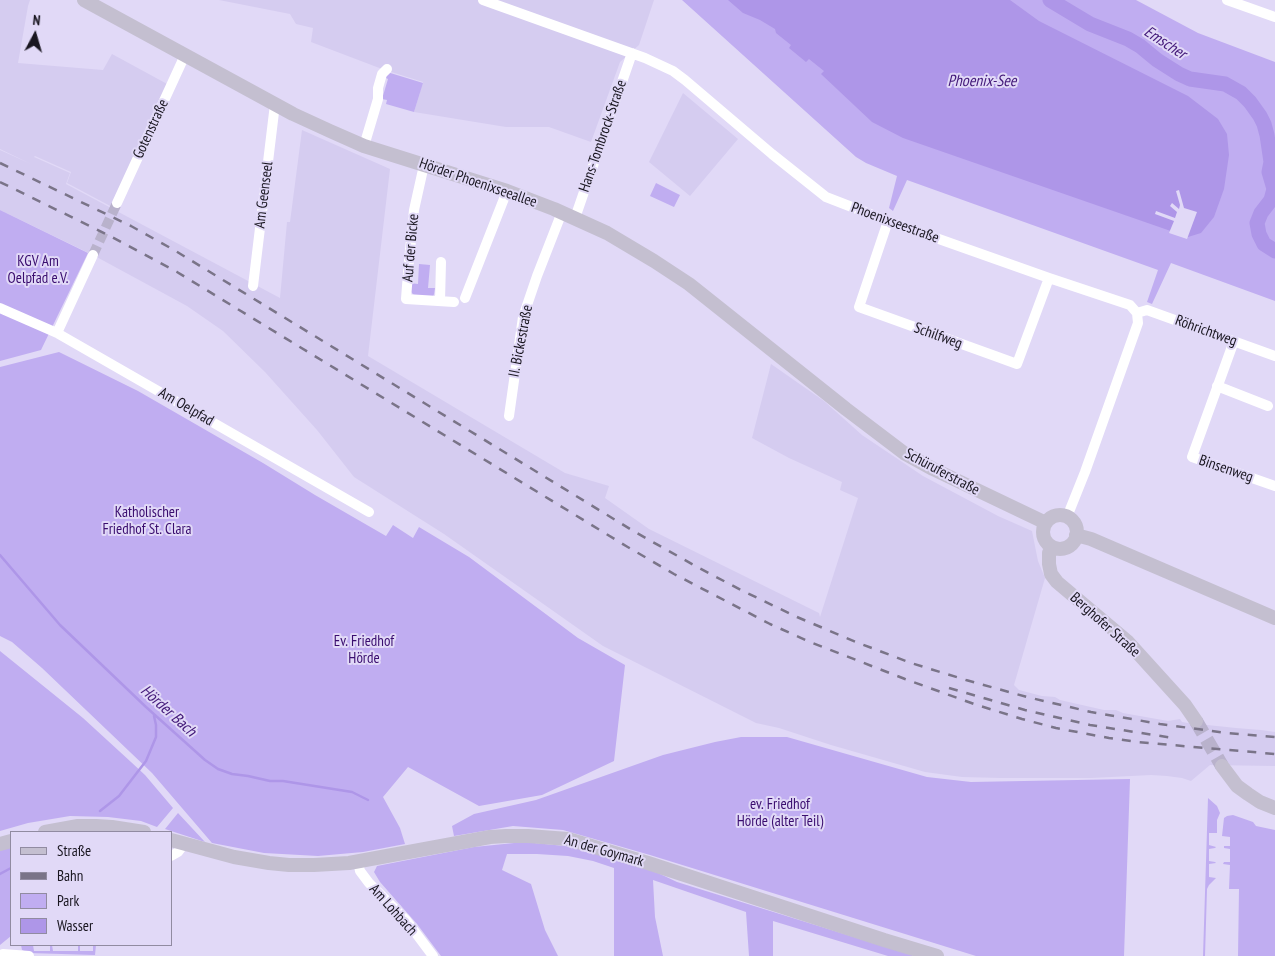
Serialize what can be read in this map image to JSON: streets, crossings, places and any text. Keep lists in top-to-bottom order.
{
  "streets": {
    "main road": [
      "Hörder Phoenixseeallee",
      "Schüruferstraße",
      "Berghofer Straße",
      "An der Goymark"
    ],
    "street": [
      "Gotenstraße",
      "Hans-Tombrock-Straße",
      "Am Geenseel",
      "Phoenixseestraße",
      "Auf der Bicke",
      "Röhrichtweg",
      "Schilfweg",
      "II. Bickestraße",
      "Am Oelpfad",
      "Binsenweg",
      "Am Lohbach"
    ]
  },
  "crossings": [
    ["Gotenstraße", "Hörder Phoenixseeallee"],
    ["Hans-Tombrock-Straße", "Hörder Phoenixseeallee"],
    ["Hans-Tombrock-Straße", "Phoenixseestraße"],
    ["Hörder Phoenixseeallee", "Am Geenseel"],
    ["Hörder Phoenixseeallee", "Auf der Bicke"],
    ["Hörder Phoenixseeallee", "II. Bickestraße"],
    ["Hörder Phoenixseeallee", "Schüruferstraße"],
    ["Phoenixseestraße", "Röhrichtweg"],
    ["Phoenixseestraße", "Schilfweg"],
    ["Röhrichtweg", "Binsenweg"],
    ["Schüruferstraße", "Berghofer Straße"],
    ["An der Goymark", "Am Lohbach"]
  ],
  "water": ["Emscher", "Phoenix-See", "Hörder Bach"],
  "parks": [
    "KGV Am Oelpfad e.V.",
    "Katholischer Friedhof St. Clara",
    "Ev. Friedhof Hörde",
    "ev. Friedhof Hörde (alter Teil)"
  ],
  "legend": [
    "Straße",
    "Bahn",
    "Park",
    "Wasser"
  ],
  "north": "top"
}
